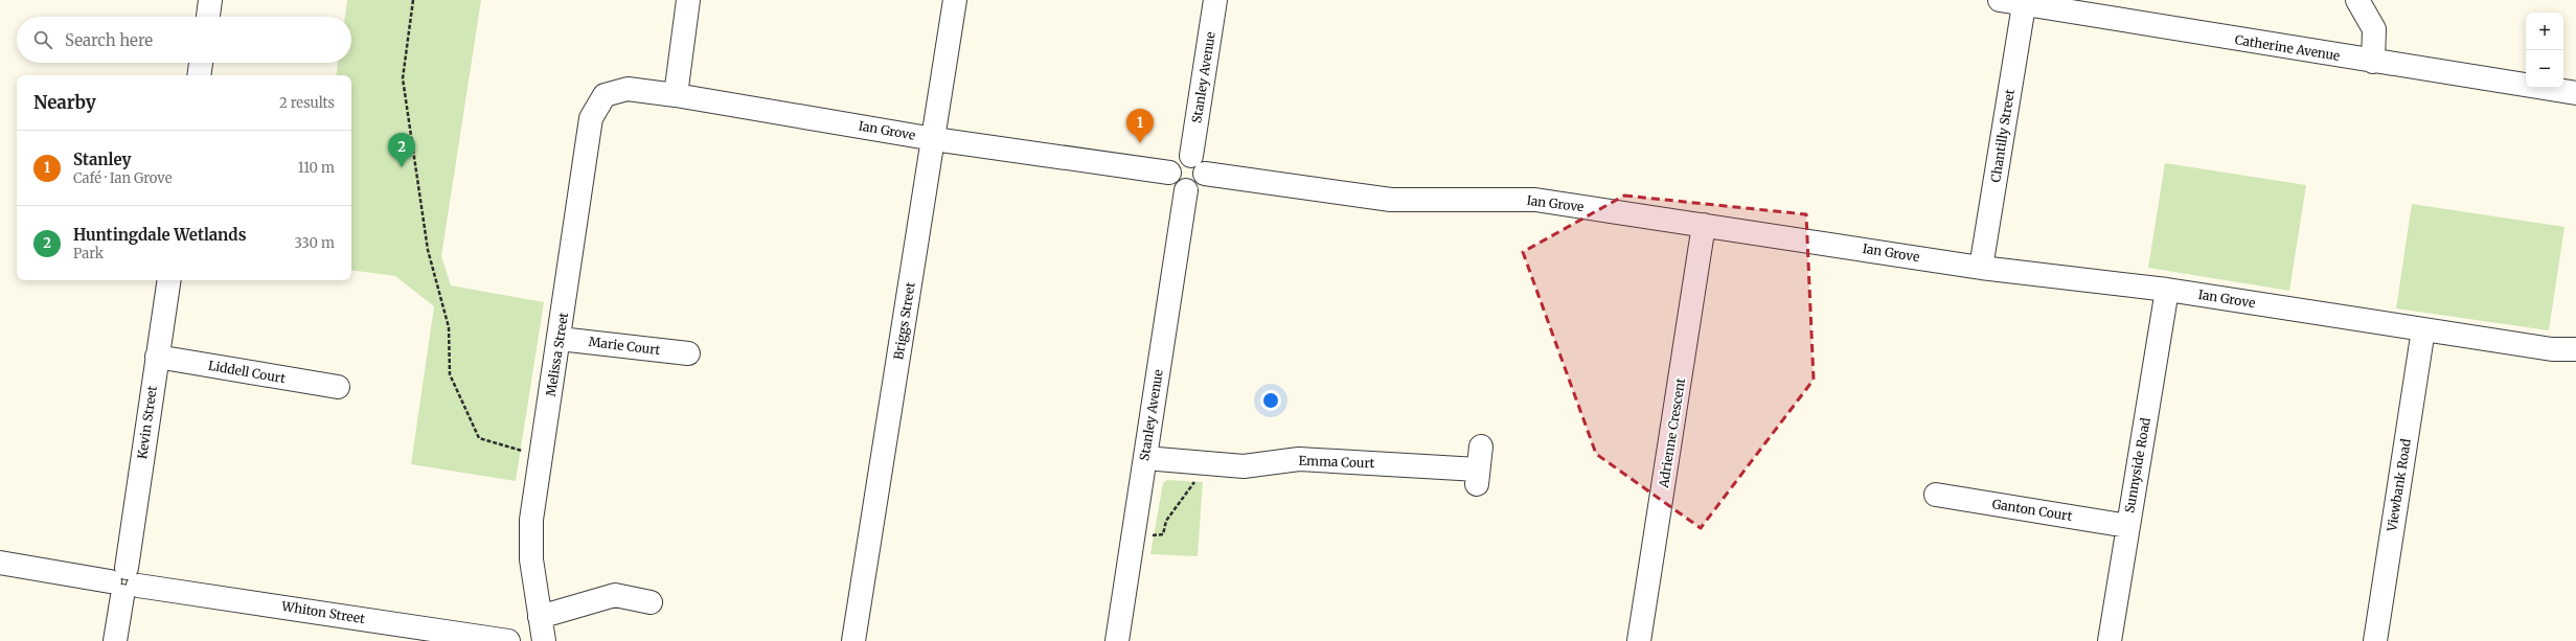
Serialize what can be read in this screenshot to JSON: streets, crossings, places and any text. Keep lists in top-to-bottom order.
{
  "streets": {
    "street": [
      "Catherine Avenue",
      "Stanley Avenue",
      "Ian Grove",
      "Chantilly Street",
      "Briggs Street",
      "Marie Court",
      "Melissa Street",
      "Liddell Court",
      "Kevin Street",
      "Adrienne Crescent",
      "Emma Court",
      "Sunnyside Road",
      "Viewbank Road",
      "Ganton Court",
      "Whiton Street"
    ]
  },
  "crossings": [
    ["Catherine Avenue", "Chantilly Street"],
    ["Stanley Avenue", "Ian Grove"],
    ["Stanley Avenue", "Emma Court"],
    ["Ian Grove", "Chantilly Street"],
    ["Ian Grove", "Briggs Street"],
    ["Ian Grove", "Melissa Street"],
    ["Ian Grove", "Adrienne Crescent"],
    ["Ian Grove", "Sunnyside Road"],
    ["Ian Grove", "Viewbank Road"],
    ["Marie Court", "Melissa Street"],
    ["Liddell Court", "Kevin Street"],
    ["Kevin Street", "Whiton Street"],
    ["Sunnyside Road", "Ganton Court"]
  ],
  "page": {
    "map_buttons": ["+", "−"],
    "search": "Search here",
    "heading": ["Nearby", "2 results"],
    "pins": ["1", "2"],
    "list": [
      {
        "mark": "1",
        "name": "Stanley",
        "note": "Café · Ian Grove",
        "value": "110 m"
      },
      {
        "mark": "2",
        "name": "Huntingdale Wetlands",
        "note": "Park",
        "value": "330 m"
      }
    ]
  }
}
